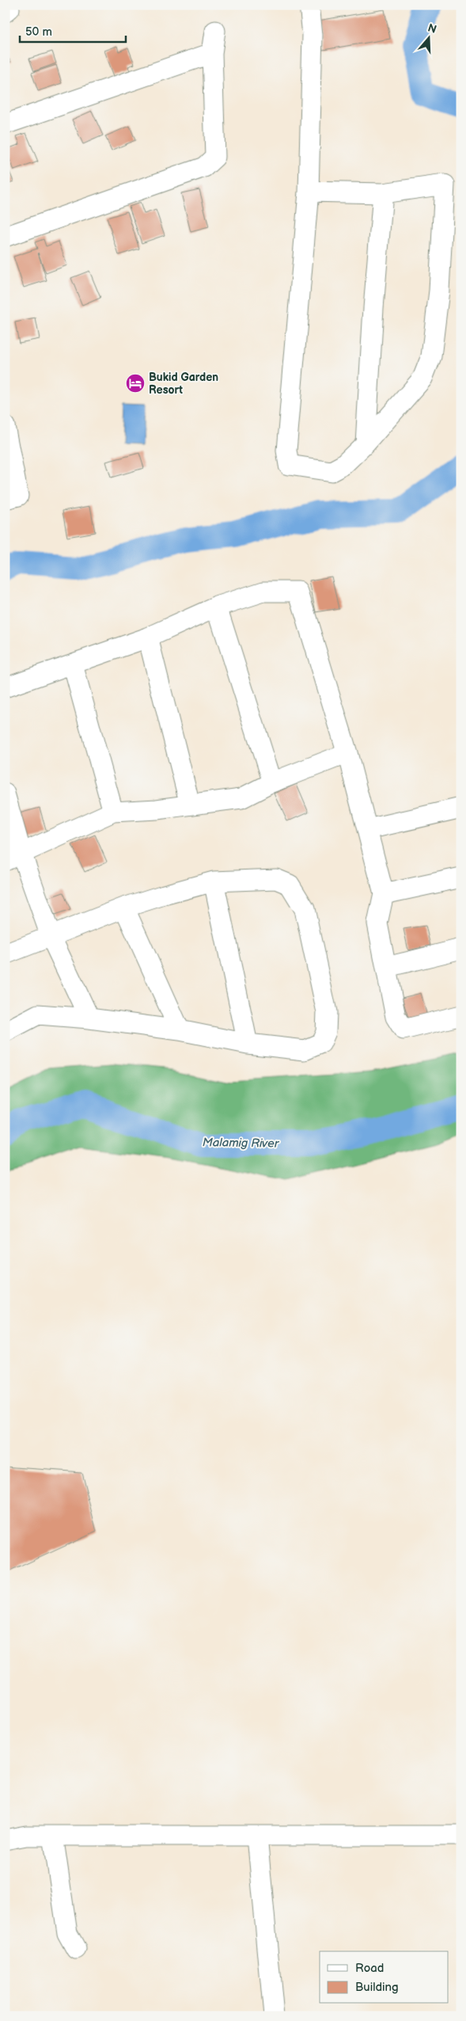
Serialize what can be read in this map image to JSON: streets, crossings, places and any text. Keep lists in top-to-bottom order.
{
  "water": ["Malamig River"],
  "places": {
    "hotel": ["Bukid Garden Resort"]
  },
  "legend": ["Road", "Building"],
  "scale_bar": "50 m",
  "north": "top"
}
